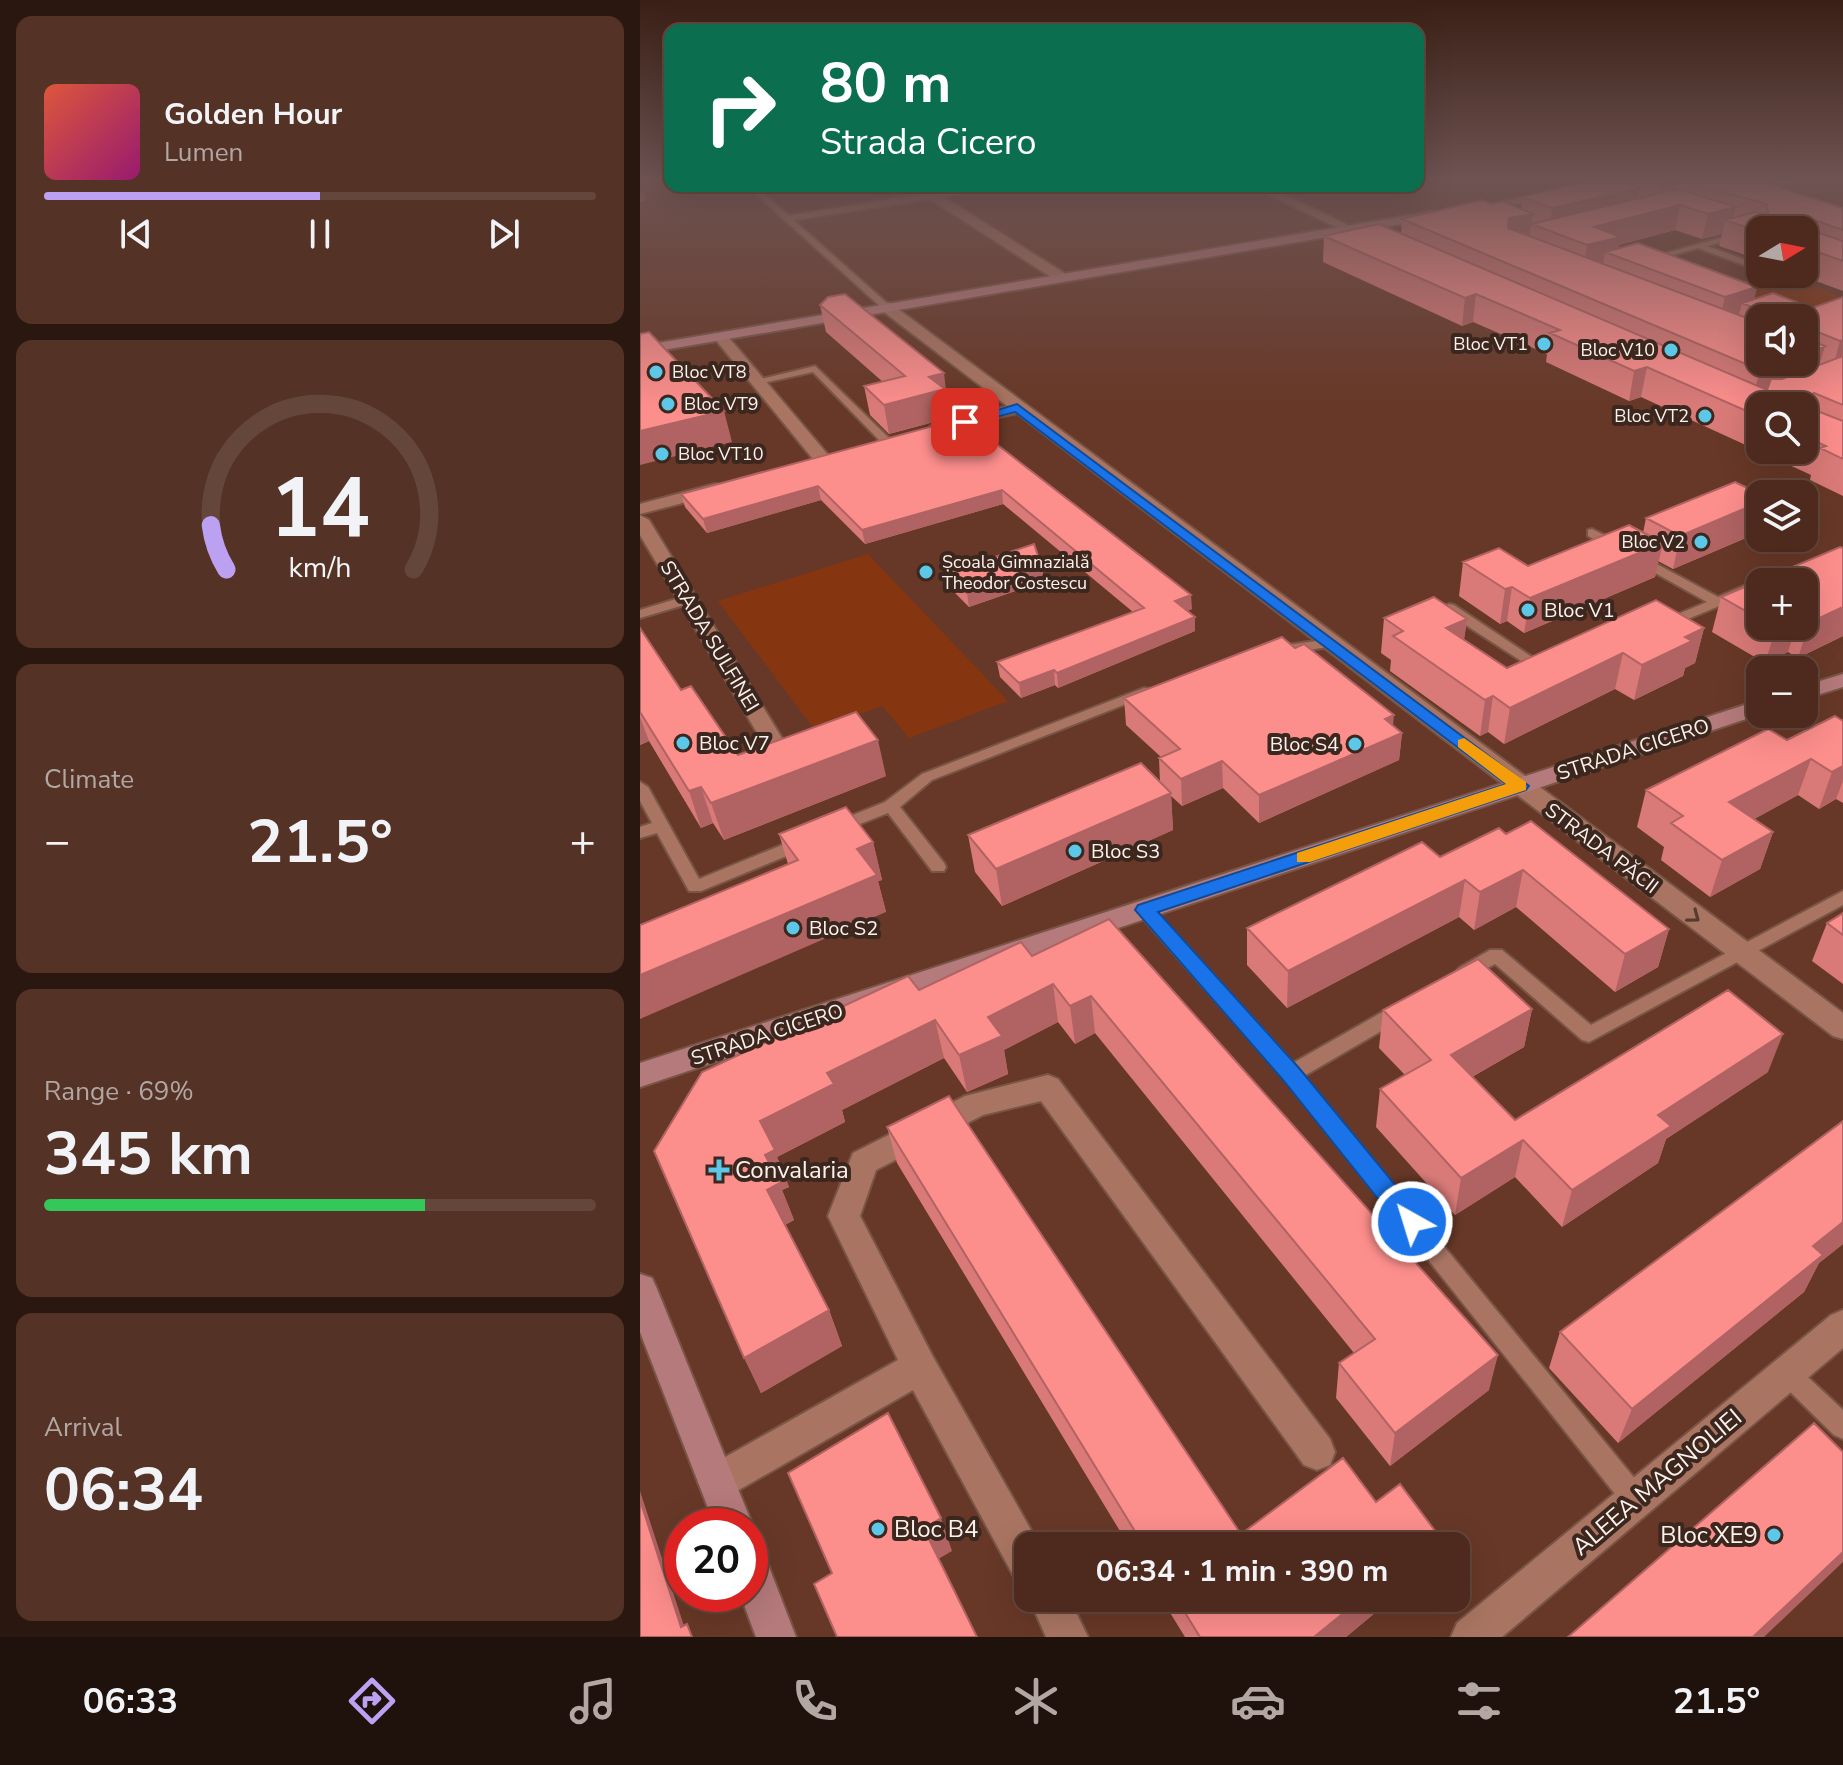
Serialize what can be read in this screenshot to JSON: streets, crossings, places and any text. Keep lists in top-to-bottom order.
{
  "streets": {
    "street": [
      "STRADA SULFINEI",
      "STRADA CICERO",
      "STRADA PĂCII",
      "ALEEA MAGNOLIEI"
    ]
  },
  "crossings": [
    ["STRADA CICERO", "STRADA PĂCII"]
  ],
  "places": {
    "other": [
      "Bloc VT1",
      "Bloc V10",
      "Bloc VT8",
      "Bloc VT9",
      "Bloc VT2",
      "Bloc VT10",
      "Bloc V2",
      "Școala Gimnazială Theodor Costescu",
      "Bloc V1",
      "Bloc V7",
      "Bloc S4",
      "Bloc S3",
      "Bloc S2",
      "Bloc B4",
      "Bloc XE9"
    ],
    "health": ["Convalaria"]
  },
  "north": "right",
  "page": {
    "turn": ["80 m", "Strada Cicero"],
    "song": ["Golden Hour", "Lumen"],
    "map_buttons": ["+", "−"],
    "tile": [
      "Climate",
      ["Range · 69%", "345 km"],
      ["Arrival", "06:34"]
    ],
    "heat": ["−", "21.5°", "+"],
    "limit": "20",
    "trip": "06:34 · 1 min · 390 m",
    "tabs": ["06:33", "21.5°"],
    "gauge": ["14", "km/h"]
  }
}
